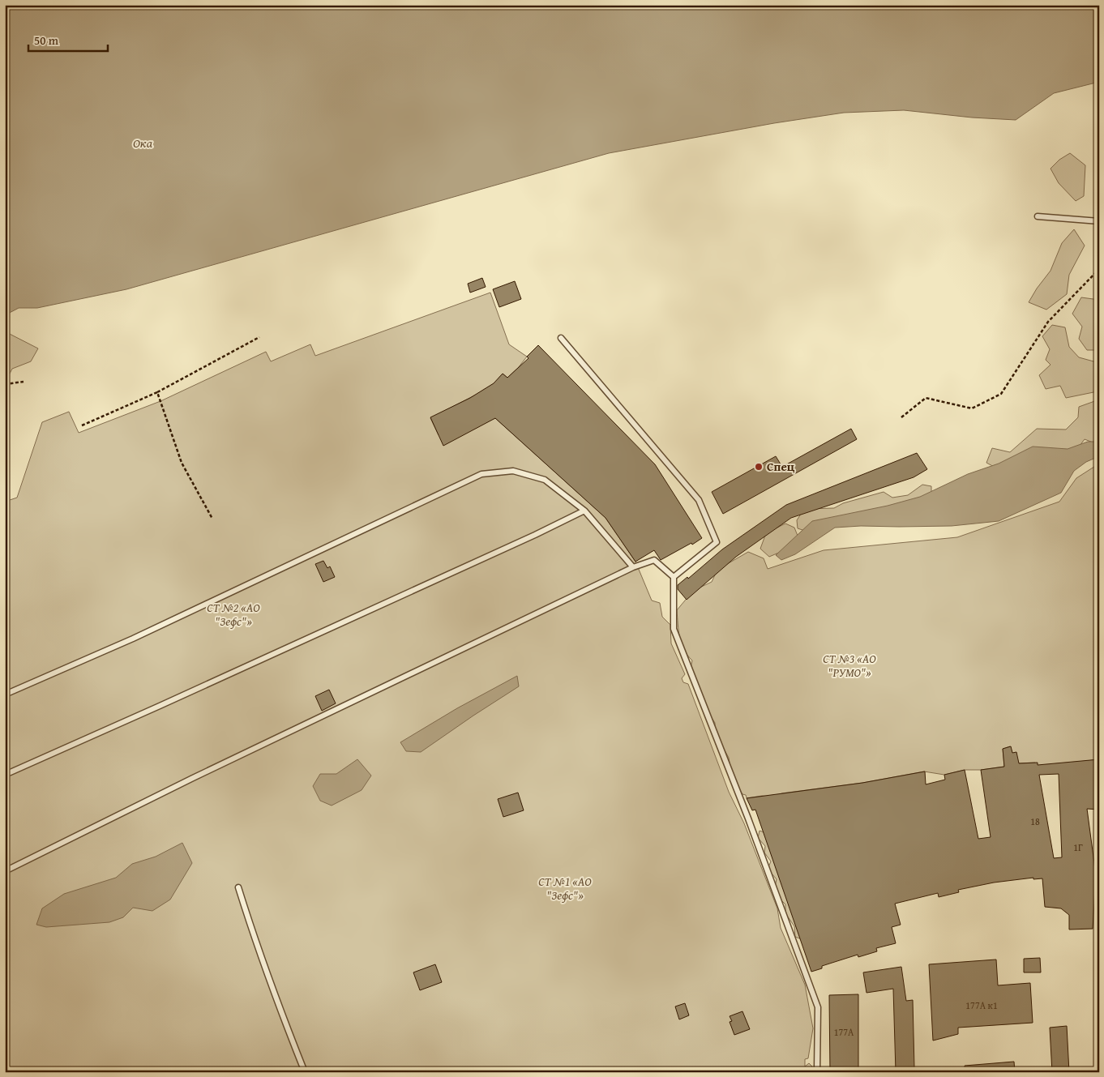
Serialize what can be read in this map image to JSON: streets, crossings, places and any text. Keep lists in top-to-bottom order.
{
  "water": ["Ока"],
  "parks": ["СТ №2 «АО \"Зефс\"»", "СТ №3 «АО \"РУМО\"»", "СТ №1 «АО \"Зефс\"»"],
  "places": ["Спец"],
  "house_numbers": [
    "18",
    "1Г",
    "177А к1",
    "177А"
  ],
  "scale_bar": "50 m"
}
